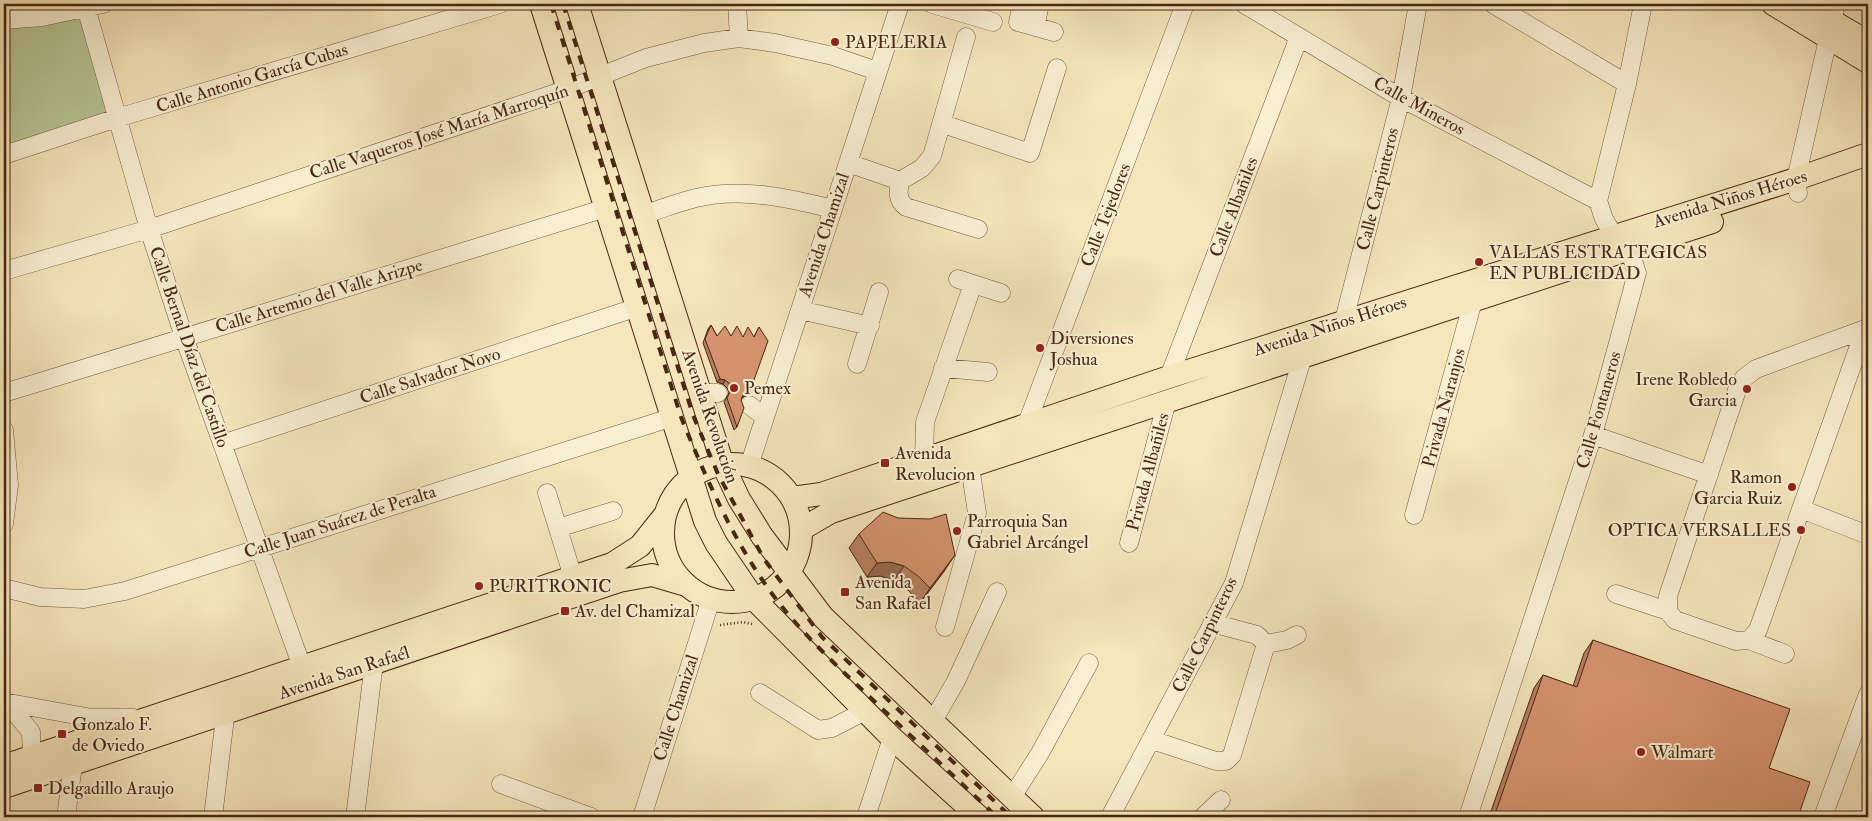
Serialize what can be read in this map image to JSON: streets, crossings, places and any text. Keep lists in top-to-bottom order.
{
  "streets": {
    "main road": ["Avenida Niños Héroes", "Avenida Revolución", "Avenida San Rafaél"],
    "street": [
      "Calle Antonio García Cubas",
      "Calle Mineros",
      "Calle Vaqueros José María Marroquín",
      "Calle Carpinteros",
      "Calle Albañiles",
      "Calle Tejedores",
      "Avenida Chamizal",
      "Calle Artemio del Valle Arizpe",
      "Calle Bernal Díaz del Castillo",
      "Calle Salvador Novo",
      "Privada Naranjos",
      "Calle Fontaneros",
      "Privada Albañiles",
      "Calle Juan Suárez de Peralta",
      "Calle Chamizal"
    ]
  },
  "crossings": [
    ["Calle Antonio García Cubas", "Calle Bernal Díaz del Castillo"],
    ["Calle Mineros", "Calle Carpinteros"],
    ["Calle Mineros", "Calle Albañiles"],
    ["Calle Mineros", "Calle Fontaneros"],
    ["Calle Vaqueros José María Marroquín", "Avenida Chamizal"],
    ["Calle Vaqueros José María Marroquín", "Calle Bernal Díaz del Castillo"],
    ["Calle Vaqueros José María Marroquín", "Avenida Revolución"],
    ["Calle Carpinteros", "Avenida Niños Héroes"],
    ["Avenida Niños Héroes", "Calle Albañiles"],
    ["Avenida Niños Héroes", "Calle Tejedores"],
    ["Avenida Niños Héroes", "Privada Naranjos"],
    ["Avenida Niños Héroes", "Calle Fontaneros"],
    ["Avenida Niños Héroes", "Privada Albañiles"],
    ["Calle Artemio del Valle Arizpe", "Calle Bernal Díaz del Castillo"],
    ["Calle Artemio del Valle Arizpe", "Avenida Revolución"],
    ["Calle Bernal Díaz del Castillo", "Calle Salvador Novo"],
    ["Calle Bernal Díaz del Castillo", "Calle Juan Suárez de Peralta"],
    ["Calle Bernal Díaz del Castillo", "Avenida San Rafaél"],
    ["Calle Salvador Novo", "Avenida Revolución"],
    ["Avenida Revolución", "Calle Juan Suárez de Peralta"]
  ],
  "places": {
    "other": [
      "PAPELERIA",
      "VALLAS ESTRATEGICAS EN PUBLICIDAD",
      "Diversiones Joshua",
      "Pemex",
      "Irene Robledo Garcia",
      "Ramon Garcia Ruiz",
      "OPTICA VERSALLES",
      "Parroquia San Gabriel Arcángel",
      "PURITRONIC",
      "Walmart"
    ],
    "transit": [
      "Avenida Revolucion",
      "Avenida San Rafael",
      "Av. del Chamizal",
      "Gonzalo F. de Oviedo",
      "Delgadillo Araujo"
    ]
  }
}
